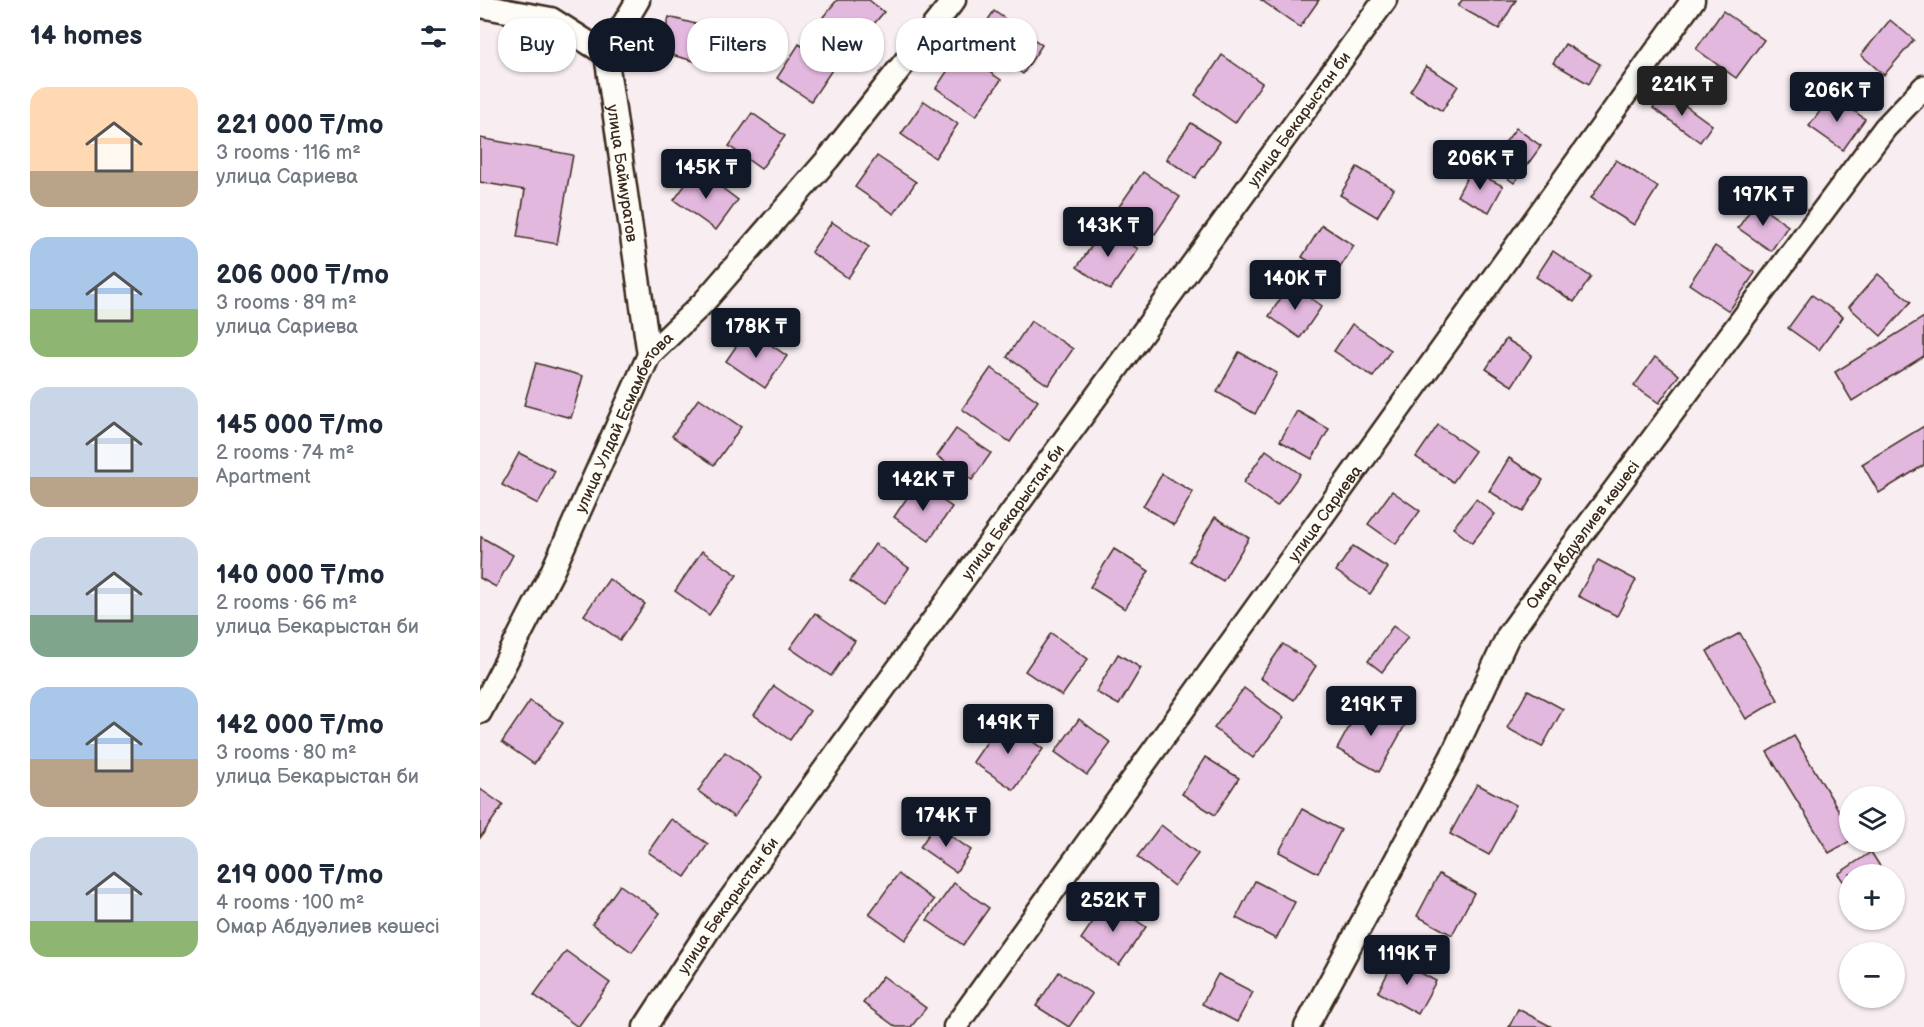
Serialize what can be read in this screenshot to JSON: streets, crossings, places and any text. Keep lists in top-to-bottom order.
{
  "streets": {
    "street": [
      "улица Бекарыстан би",
      "улица Баймуратов",
      "улица Улдай Есмамбетова",
      "улица Сариева",
      "Омар Абдуәлиев көшесі"
    ]
  },
  "crossings": [
    ["улица Баймуратов", "улица Улдай Есмамбетова"]
  ],
  "page": {
    "heading": "14 homes",
    "chip": [
      "Buy",
      "Rent",
      "Filters",
      "New",
      "Apartment"
    ],
    "price": [
      "221K ₸",
      "206K ₸",
      "206K ₸",
      "145K ₸",
      "197K ₸",
      "143K ₸",
      "140K ₸",
      "178K ₸",
      "142K ₸",
      "219K ₸",
      "149K ₸",
      "174K ₸",
      "252K ₸",
      "119K ₸"
    ],
    "list": [
      {
        "name": "221 000 ₸/mo",
        "note": "3 rooms · 116 m² · улица Сариева"
      },
      {
        "name": "206 000 ₸/mo",
        "note": "3 rooms · 89 m² · улица Сариева"
      },
      {
        "name": "145 000 ₸/mo",
        "note": "2 rooms · 74 m² · Apartment"
      },
      {
        "name": "140 000 ₸/mo",
        "note": "2 rooms · 66 m² · улица Бекарыстан би"
      },
      {
        "name": "142 000 ₸/mo",
        "note": "3 rooms · 80 m² · улица Бекарыстан би"
      },
      {
        "name": "219 000 ₸/mo",
        "note": "4 rooms · 100 m² · Омар Абдуәлиев көшесі"
      }
    ],
    "map_buttons": ["+", "−"]
  }
}
